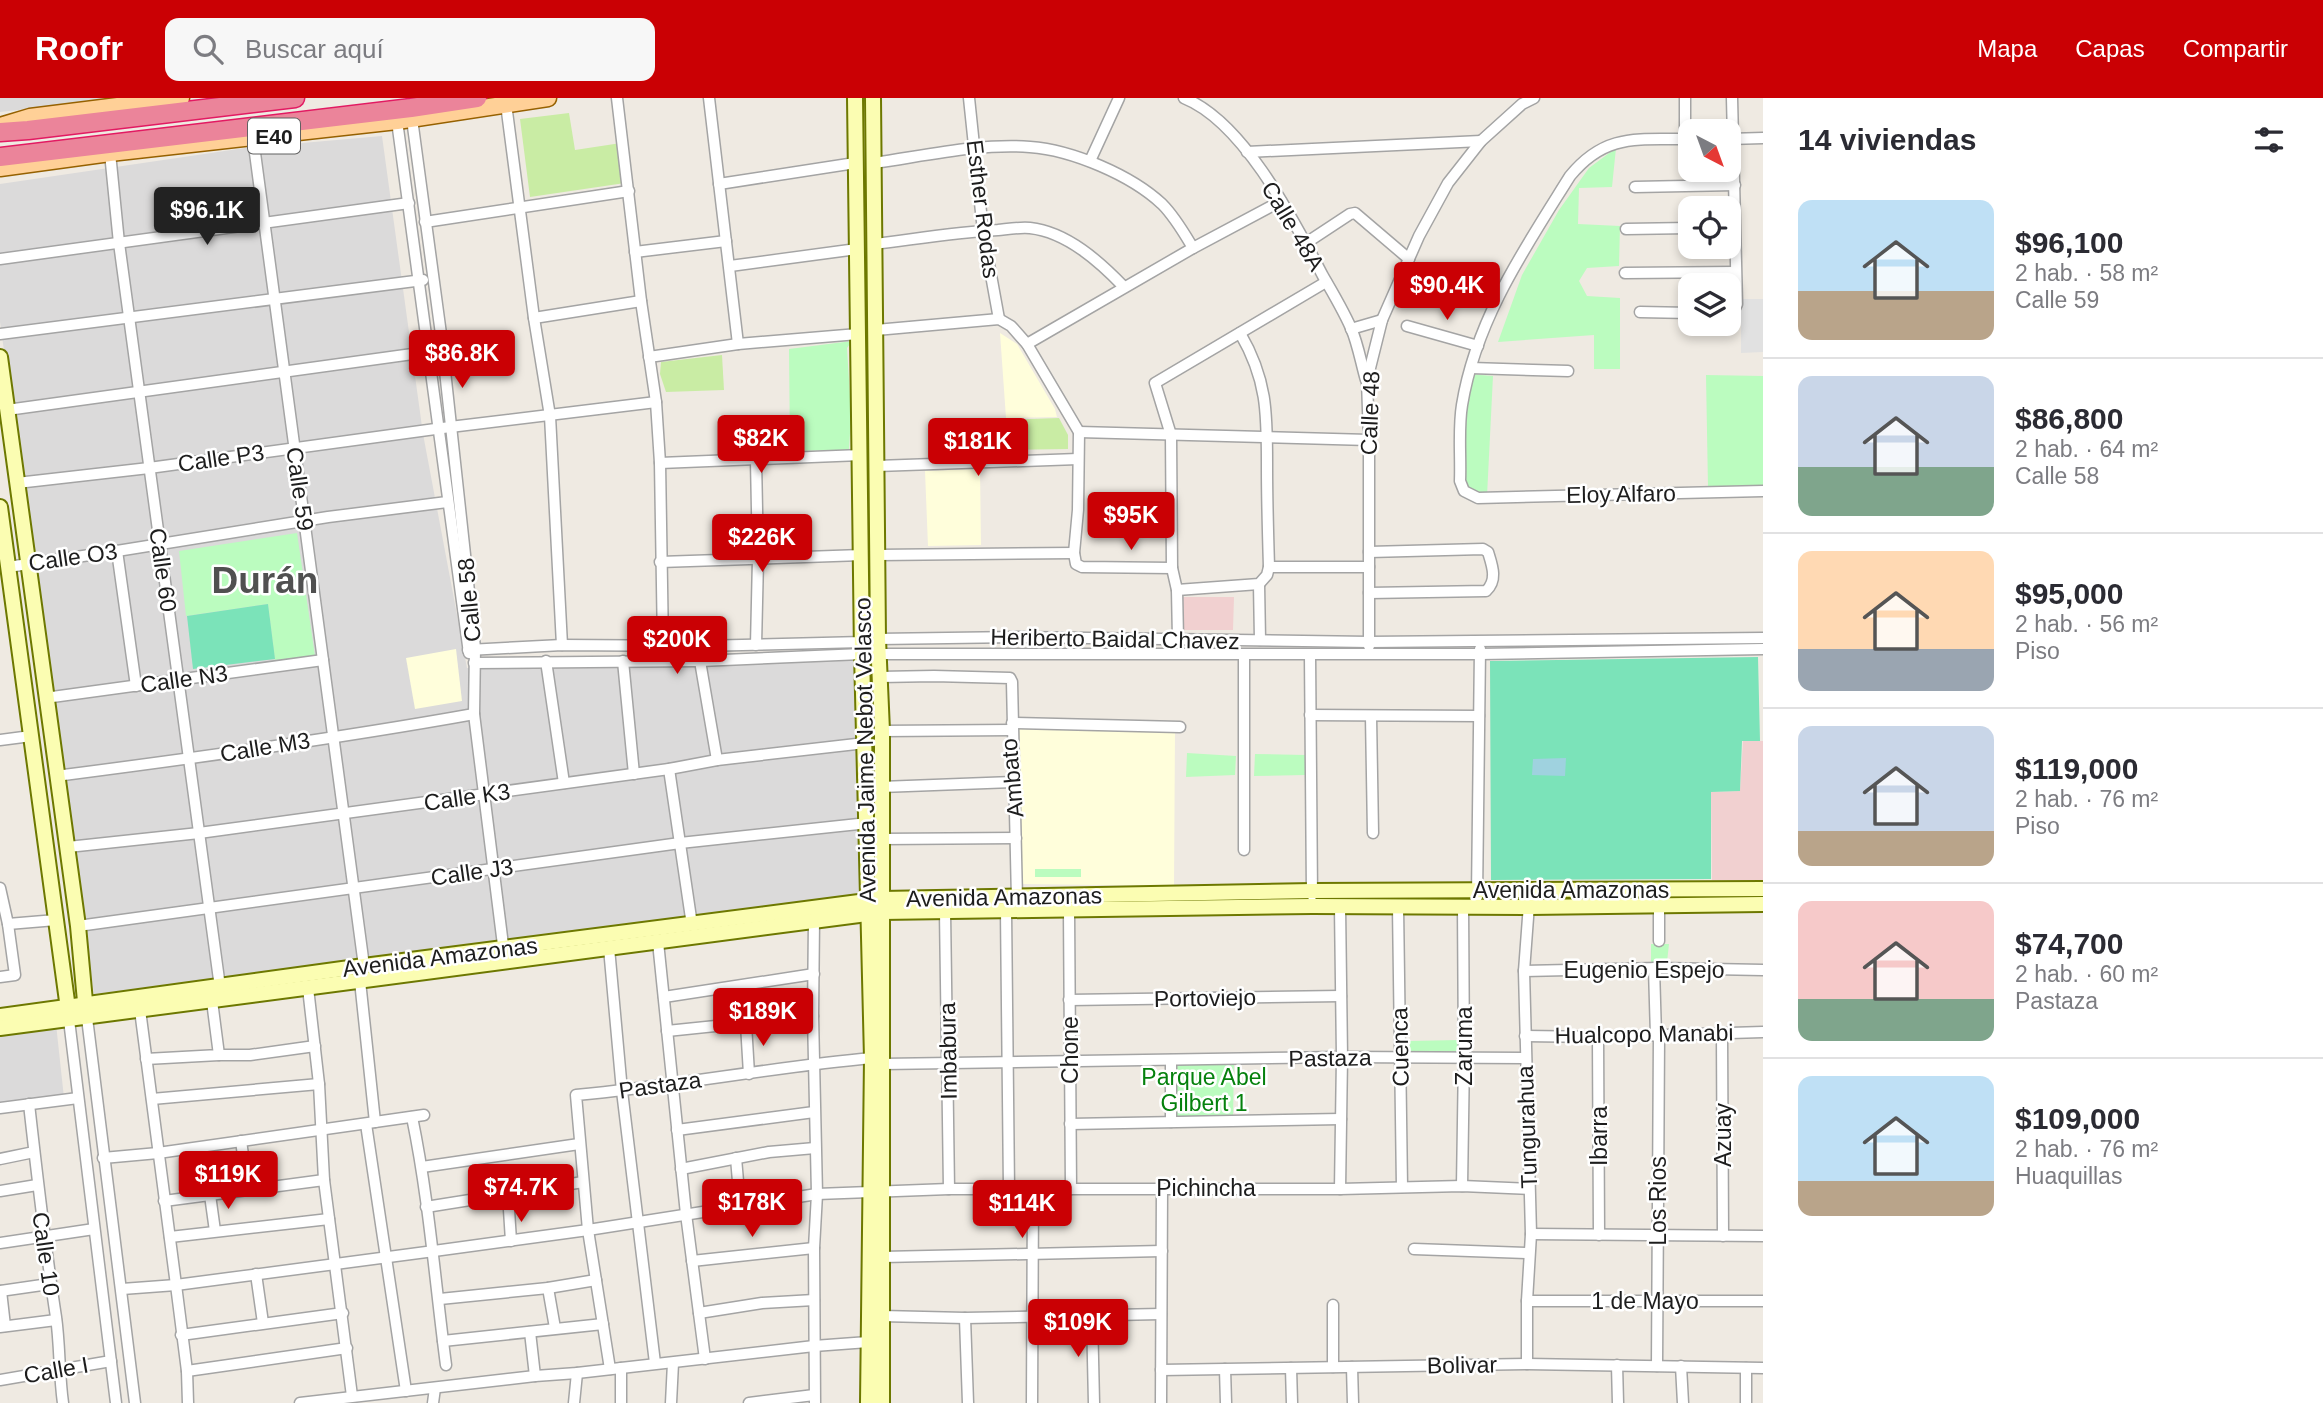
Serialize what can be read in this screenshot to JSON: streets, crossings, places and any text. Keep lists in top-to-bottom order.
{
  "streets": {
    "highway": ["E40"],
    "street": [
      "Esther Rodas",
      "Calle 48A",
      "Calle 48",
      "Calle P3",
      "Calle 59",
      "Eloy Alfaro",
      "Calle O3",
      "Calle 60",
      "Calle 58",
      "Heriberto Baidal Chavez",
      "Calle N3",
      "Calle M3",
      "Avenida Jaime Nebot Velasco",
      "Ambato",
      "Calle K3",
      "Calle J3",
      "Avenida Amazonas",
      "Eugenio Espejo",
      "Portoviejo",
      "Hualcopo Manabi",
      "Zaruma",
      "Cuenca",
      "Chone",
      "Imbabura",
      "Pastaza",
      "Tungurahua",
      "Azuay",
      "Ibarra",
      "Pichincha",
      "Los Rios",
      "Calle 10",
      "1 de Mayo",
      "Bolivar",
      "Calle I"
    ]
  },
  "crossings": [
    ["E40", "Calle 59"],
    ["E40", "Calle 60"],
    ["E40", "Calle 58"],
    ["Calle 48A", "Calle 48"],
    ["Calle 48", "Heriberto Baidal Chavez"],
    ["Calle P3", "Calle 59"],
    ["Calle P3", "Calle 60"],
    ["Calle P3", "Calle 58"],
    ["Calle 59", "Calle O3"],
    ["Calle 59", "Calle N3"],
    ["Calle 59", "Calle M3"],
    ["Calle 59", "Calle K3"],
    ["Calle 59", "Calle J3"],
    ["Calle 59", "Avenida Amazonas"],
    ["Calle O3", "Calle 60"],
    ["Calle O3", "Calle 58"],
    ["Calle 60", "Calle N3"],
    ["Calle 60", "Calle M3"],
    ["Calle 60", "Calle K3"],
    ["Calle 60", "Calle J3"],
    ["Calle 60", "Avenida Amazonas"],
    ["Calle 58", "Heriberto Baidal Chavez"],
    ["Heriberto Baidal Chavez", "Avenida Jaime Nebot Velasco"],
    ["Heriberto Baidal Chavez", "Zaruma"],
    ["Avenida Jaime Nebot Velasco", "Ambato"],
    ["Avenida Jaime Nebot Velasco", "Calle K3"],
    ["Avenida Jaime Nebot Velasco", "Calle J3"],
    ["Avenida Jaime Nebot Velasco", "Avenida Amazonas"],
    ["Avenida Jaime Nebot Velasco", "Pastaza"],
    ["Avenida Jaime Nebot Velasco", "Pichincha"],
    ["Ambato", "Avenida Amazonas"],
    ["Ambato", "Pastaza"],
    ["Ambato", "Pichincha"],
    ["Avenida Amazonas", "Zaruma"],
    ["Avenida Amazonas", "Cuenca"],
    ["Avenida Amazonas", "Chone"],
    ["Avenida Amazonas", "Imbabura"],
    ["Avenida Amazonas", "Tungurahua"],
    ["Eugenio Espejo", "Tungurahua"],
    ["Eugenio Espejo", "Los Rios"],
    ["Portoviejo", "Chone"],
    ["Hualcopo Manabi", "Tungurahua"],
    ["Hualcopo Manabi", "Azuay"],
    ["Hualcopo Manabi", "Ibarra"],
    ["Hualcopo Manabi", "Los Rios"],
    ["Zaruma", "Pastaza"],
    ["Zaruma", "Pichincha"],
    ["Cuenca", "Pastaza"],
    ["Cuenca", "Pichincha"],
    ["Chone", "Pastaza"],
    ["Chone", "Pichincha"],
    ["Imbabura", "Pastaza"],
    ["Imbabura", "Pichincha"],
    ["Pastaza", "Tungurahua"],
    ["Pastaza", "Pichincha"],
    ["Tungurahua", "Pichincha"],
    ["Tungurahua", "1 de Mayo"],
    ["Tungurahua", "Bolivar"],
    ["Los Rios", "1 de Mayo"],
    ["Los Rios", "Bolivar"],
    ["Calle 10", "Calle I"]
  ],
  "districts": ["Durán"],
  "parks": ["Parque Abel Gilbert 1"],
  "north": "bottom right",
  "page": {
    "header": "Roofr",
    "search": "Buscar aquí",
    "nav": ["Mapa", "Capas", "Compartir"],
    "heading": "14 viviendas",
    "list": [
      {
        "name": "$96,100",
        "note": "2 hab. · 58 m² · Calle 59"
      },
      {
        "name": "$86,800",
        "note": "2 hab. · 64 m² · Calle 58"
      },
      {
        "name": "$95,000",
        "note": "2 hab. · 56 m² · Piso"
      },
      {
        "name": "$119,000",
        "note": "2 hab. · 76 m² · Piso"
      },
      {
        "name": "$74,700",
        "note": "2 hab. · 60 m² · Pastaza"
      },
      {
        "name": "$109,000",
        "note": "2 hab. · 76 m² · Huaquillas"
      }
    ],
    "price": [
      "$96.1K",
      "$90.4K",
      "$86.8K",
      "$82K",
      "$181K",
      "$95K",
      "$226K",
      "$200K",
      "$189K",
      "$119K",
      "$74.7K",
      "$178K",
      "$114K",
      "$109K"
    ]
  }
}
